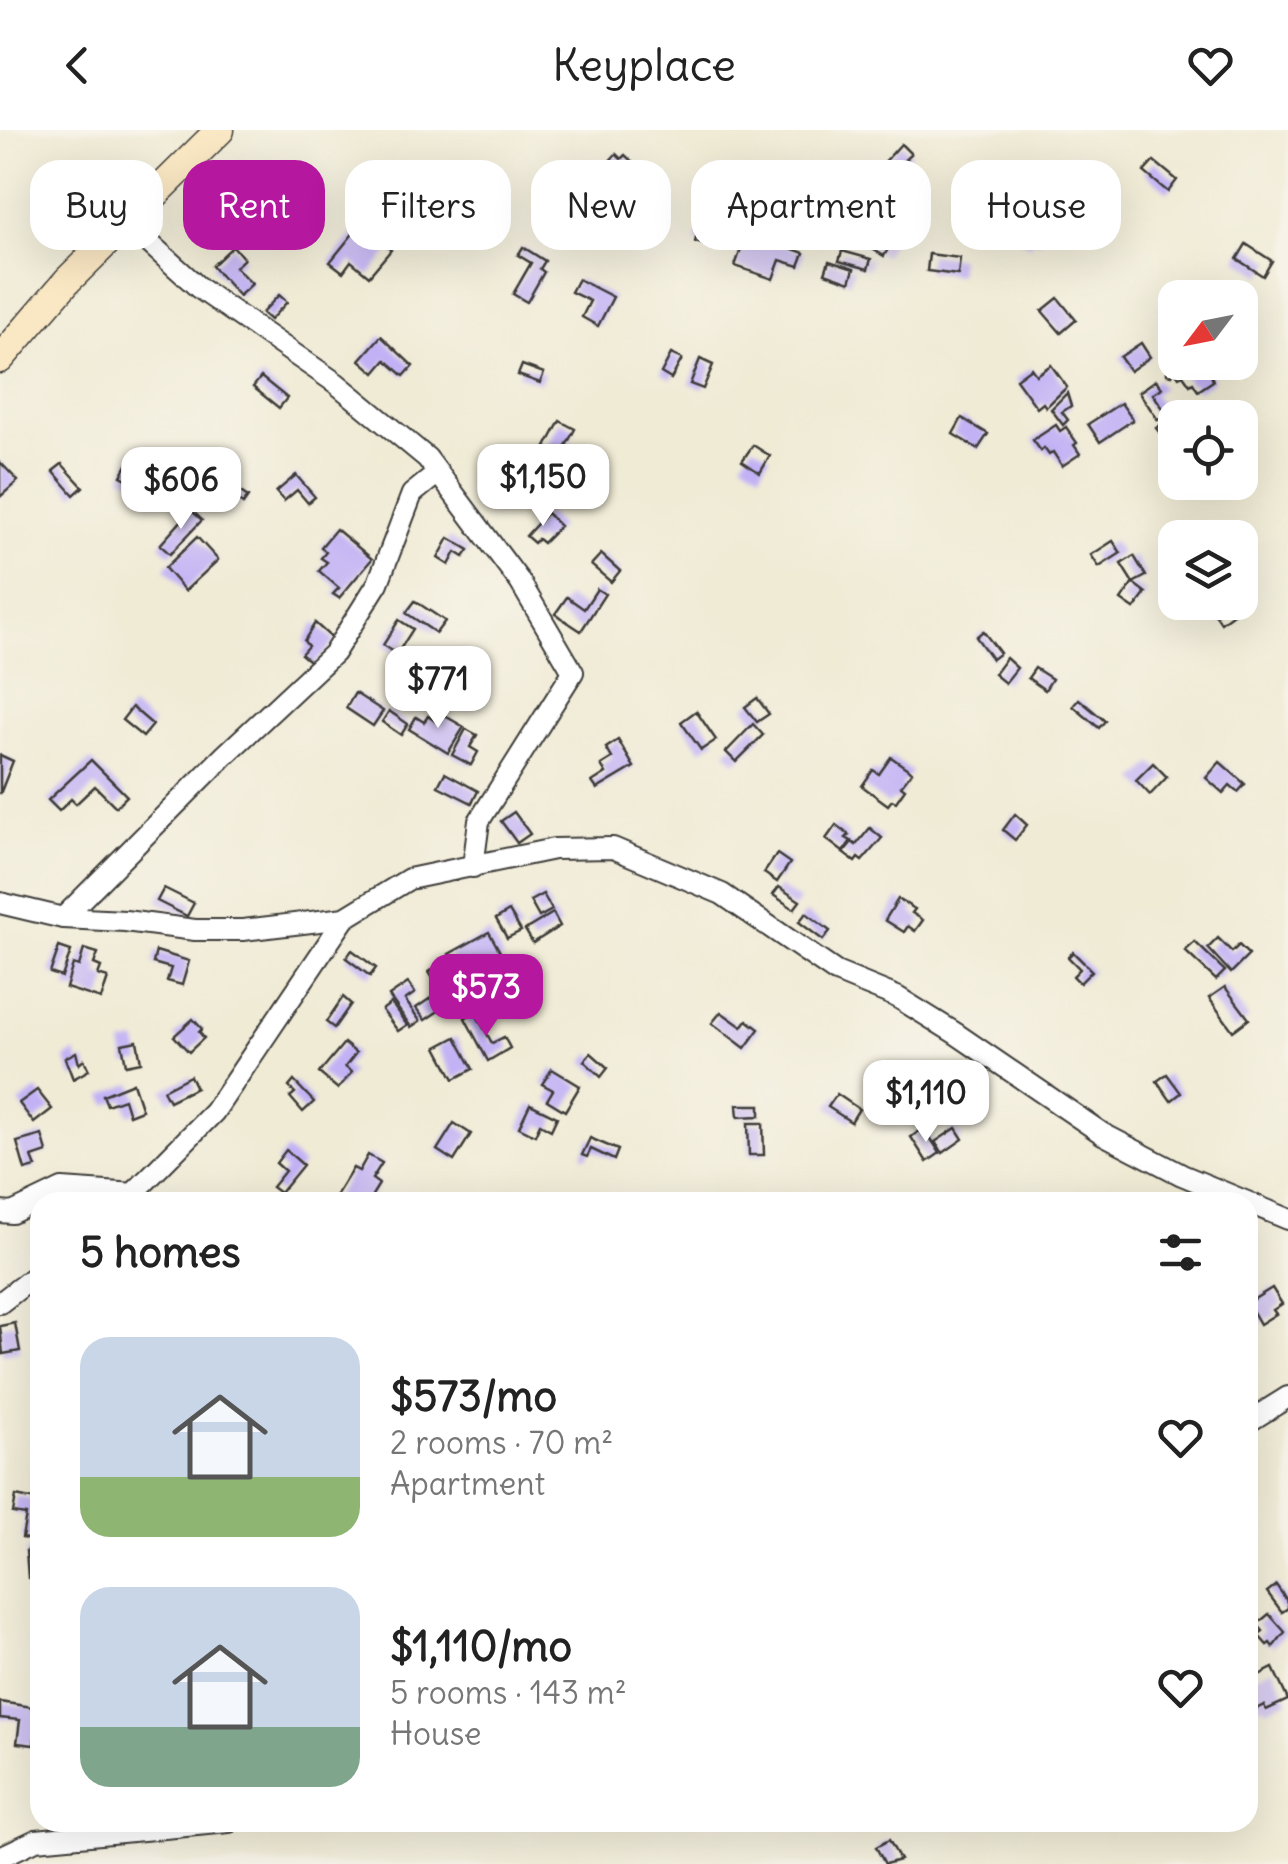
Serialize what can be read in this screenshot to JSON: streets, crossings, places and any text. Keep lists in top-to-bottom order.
{
  "north": "bottom left",
  "page": {
    "header": "Keyplace",
    "chip": [
      "Buy",
      "Rent",
      "Filters",
      "New",
      "Apartment",
      "House"
    ],
    "price": [
      "$1,150",
      "$606",
      "$771",
      "$573",
      "$1,110"
    ],
    "heading": "5 homes",
    "list": [
      {
        "name": "$573/mo",
        "note": "2 rooms · 70 m² · Apartment"
      },
      {
        "name": "$1,110/mo",
        "note": "5 rooms · 143 m² · House"
      }
    ]
  }
}
